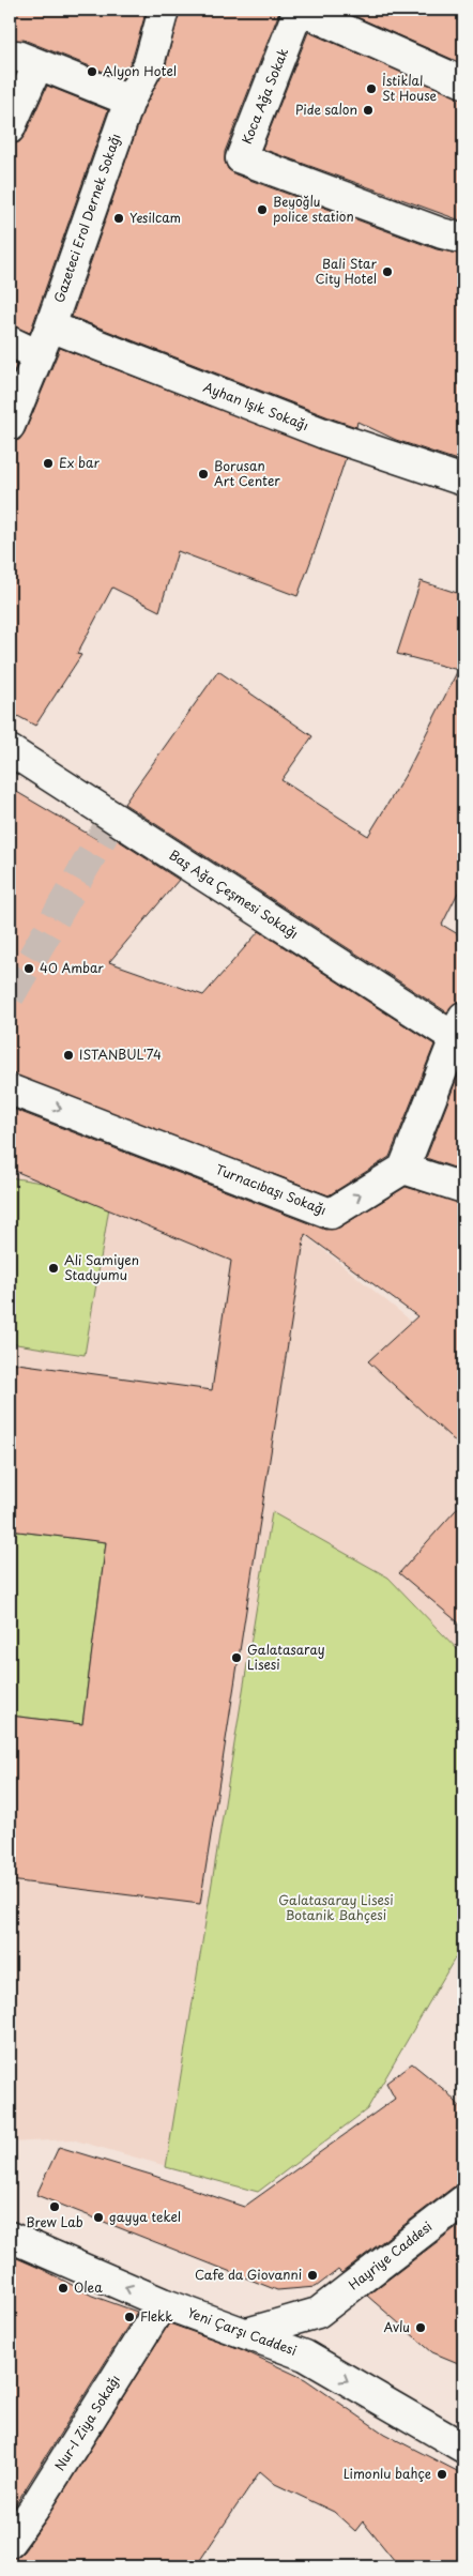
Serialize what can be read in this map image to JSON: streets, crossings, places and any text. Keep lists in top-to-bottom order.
{
  "streets": {
    "street": [
      "Koca Ağa Sokak",
      "Gazeteci Erol Dernek Sokağı",
      "Ayhan Işık Sokağı",
      "Baş Ağa Çeşmesi Sokağı",
      "Turnacıbaşı Sokağı",
      "Hayriye Caddesi",
      "Yeni Çarşı Caddesi",
      "Nur-I Ziya Sokağı"
    ]
  },
  "crossings": [
    ["Gazeteci Erol Dernek Sokağı", "Ayhan Işık Sokağı"],
    ["Hayriye Caddesi", "Yeni Çarşı Caddesi"],
    ["Yeni Çarşı Caddesi", "Nur-I Ziya Sokağı"]
  ],
  "one_way": ["Turnacıbaşı Sokağı"],
  "parks": ["Galatasaray Lisesi Botanik Bahçesi"],
  "places": [
    "Alyon Hotel",
    "İstiklal St House",
    "Pide salon",
    "Beyoğlu police station",
    "Yesilcam",
    "Bali Star City Hotel",
    "Ex bar",
    "Borusan Art Center",
    "40 Ambar",
    "ISTANBUL'74",
    "Ali Samiyen Stadyumu",
    "Galatasaray Lisesi",
    "Brew Lab",
    "gayya tekel",
    "Cafe da Giovanni",
    "Olea",
    "Flekk",
    "Avlu",
    "Limonlu bahçe"
  ]
}
